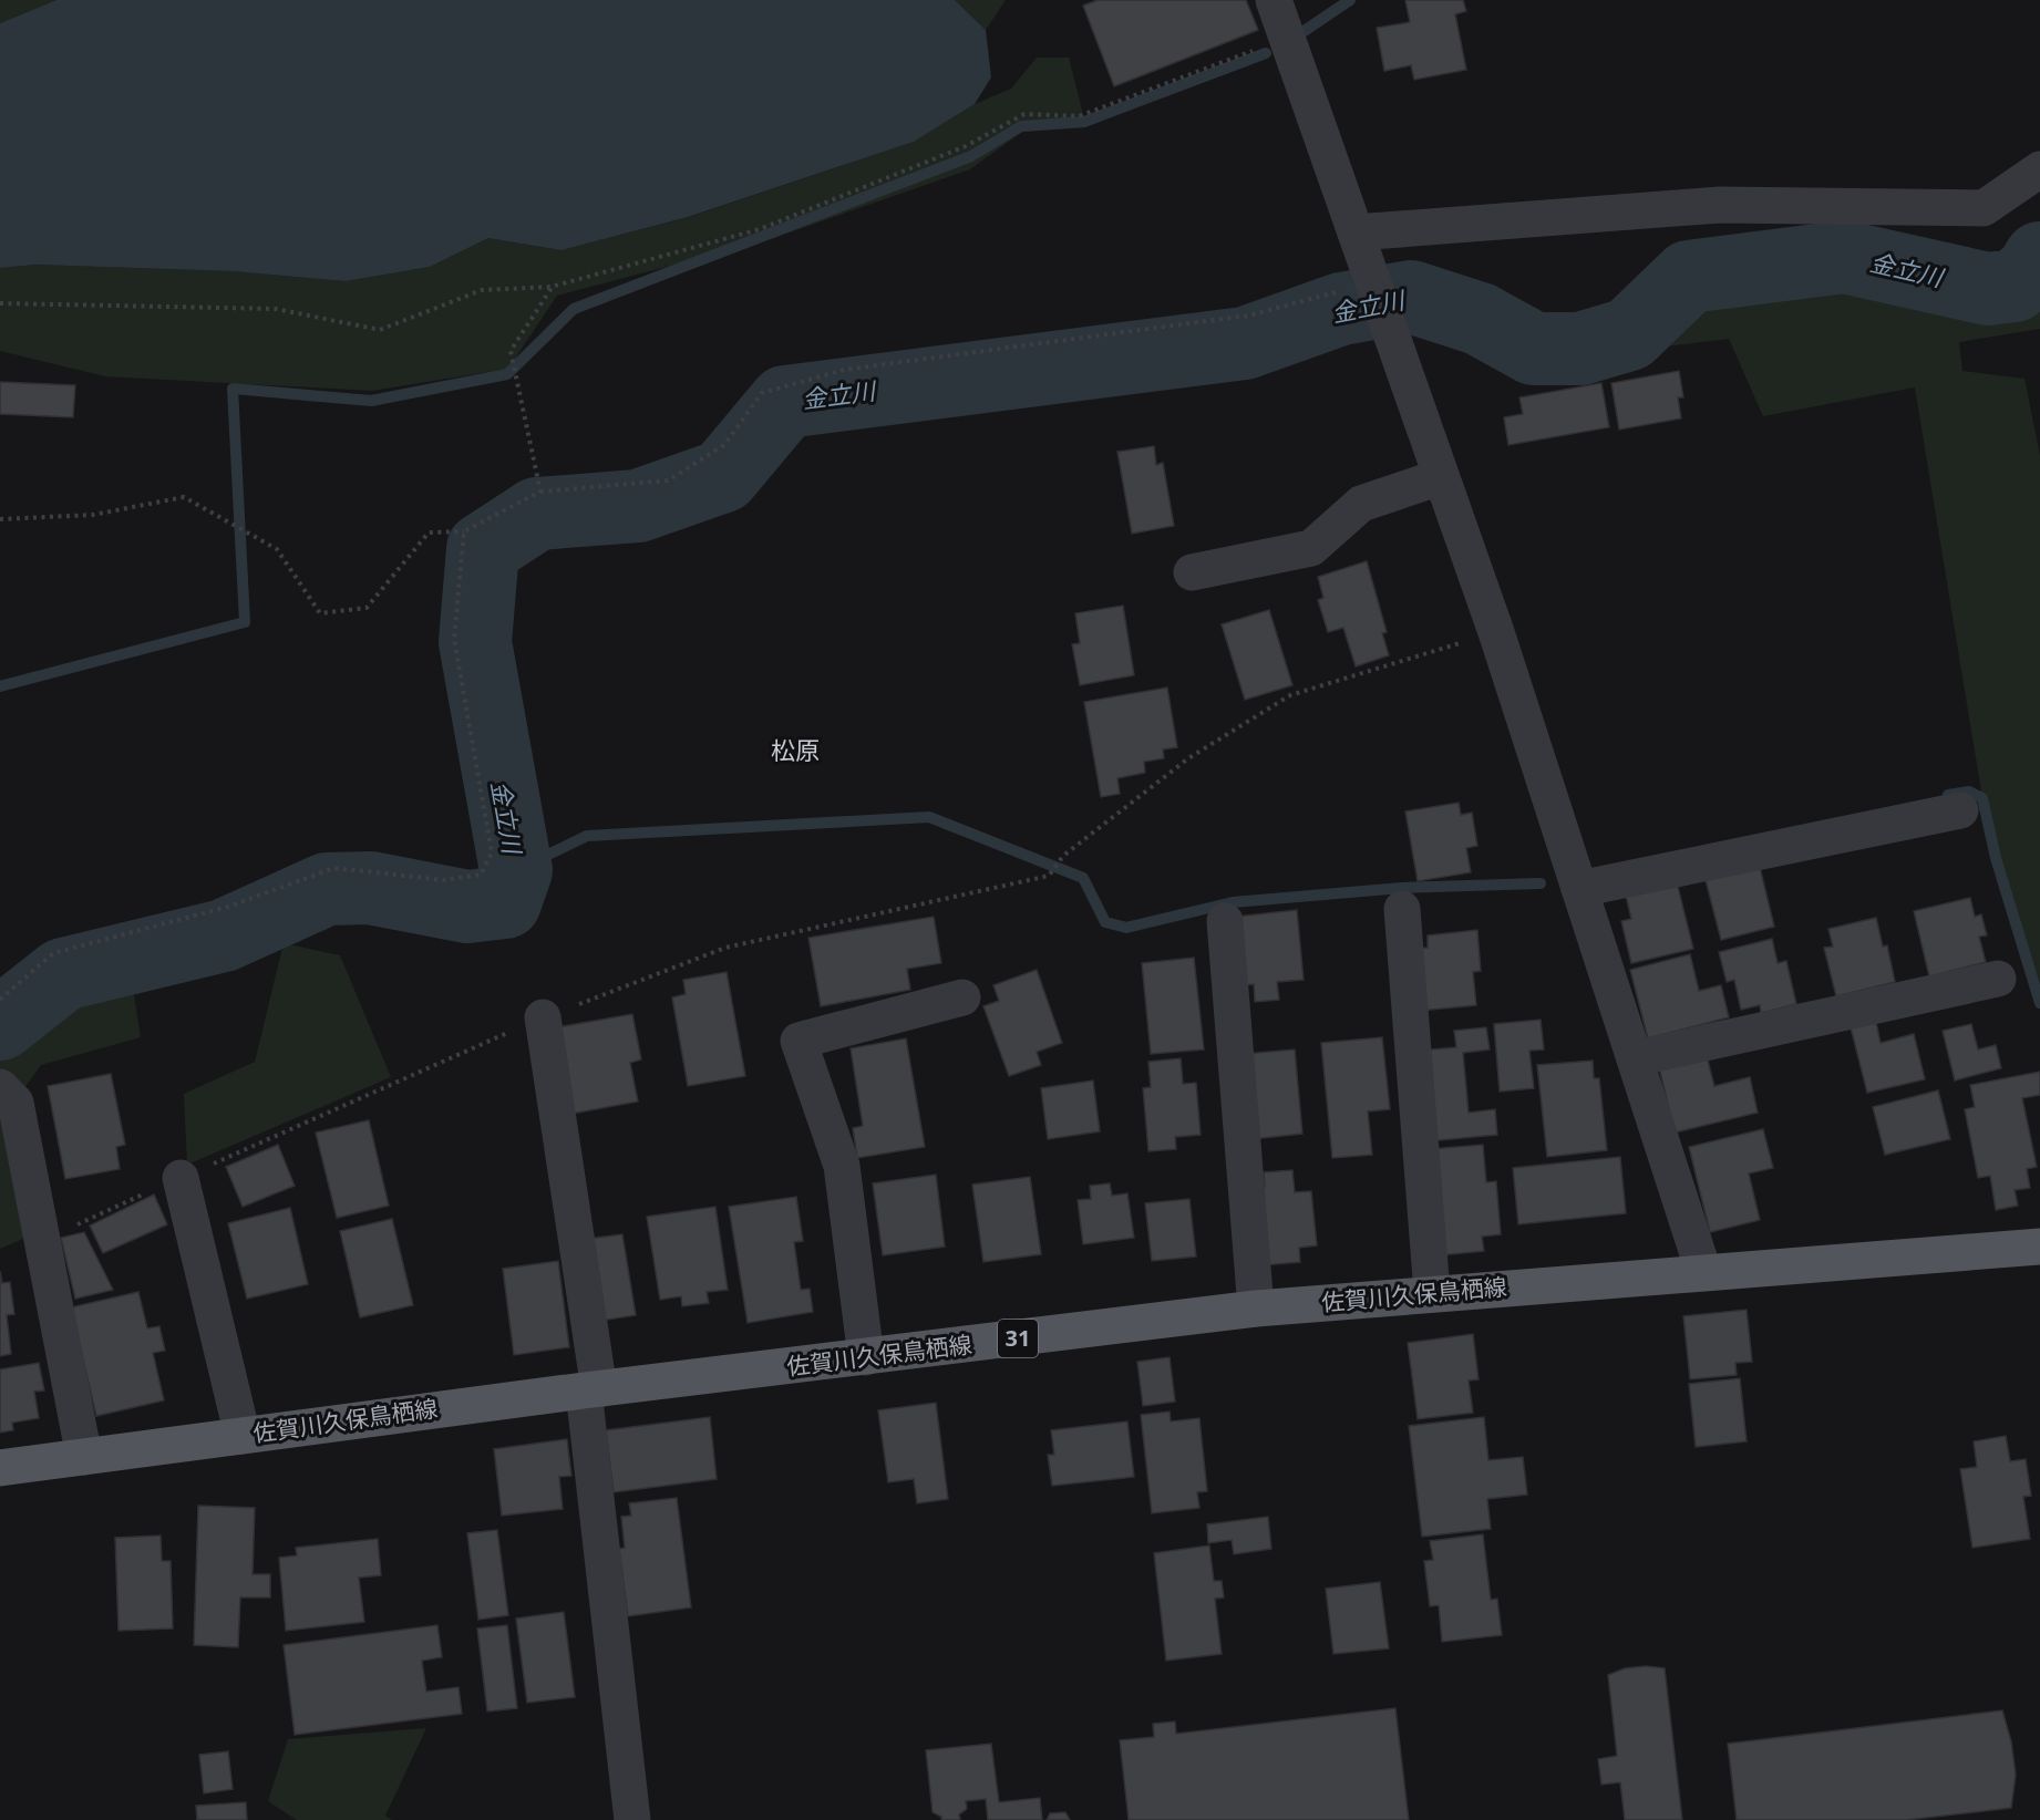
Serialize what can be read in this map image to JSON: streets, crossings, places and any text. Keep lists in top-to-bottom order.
{
  "streets": {
    "main road": ["佐賀川久保鳥栖線", "31"]
  },
  "districts": ["松原"],
  "water": ["金立川"]
}
